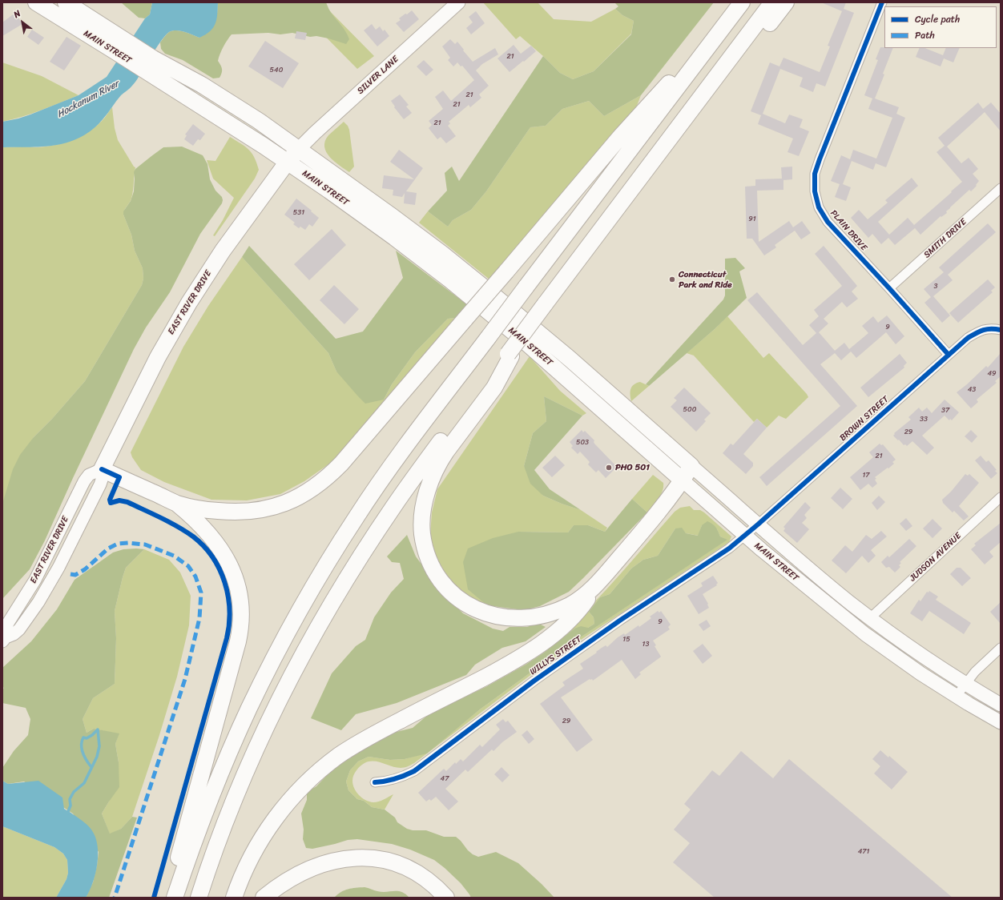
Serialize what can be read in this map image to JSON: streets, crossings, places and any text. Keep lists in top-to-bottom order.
{
  "streets": {
    "highway": ["MAIN STREET", "EAST RIVER DRIVE"],
    "main road": ["SILVER LANE"],
    "street": [
      "PLAIN DRIVE",
      "SMITH DRIVE",
      "BROWN STREET",
      "JUDSON AVENUE",
      "WILLYS STREET"
    ]
  },
  "crossings": [
    ["MAIN STREET", "SILVER LANE"],
    ["MAIN STREET", "EAST RIVER DRIVE"],
    ["MAIN STREET", "BROWN STREET"],
    ["MAIN STREET", "JUDSON AVENUE"],
    ["MAIN STREET", "WILLYS STREET"],
    ["SILVER LANE", "EAST RIVER DRIVE"],
    ["PLAIN DRIVE", "SMITH DRIVE"],
    ["PLAIN DRIVE", "BROWN STREET"],
    ["BROWN STREET", "WILLYS STREET"]
  ],
  "water": ["Hockanum River"],
  "places": ["Connecticut Park and Ride", "PHO 501"],
  "house_numbers": [
    "21",
    "540",
    "21",
    "21",
    "21",
    "531",
    "91",
    "3",
    "9",
    "49",
    "43",
    "500",
    "37",
    "33",
    "29",
    "503",
    "21",
    "17",
    "9",
    "15",
    "13",
    "29",
    "47",
    "471"
  ],
  "legend": ["Cycle path", "Path"],
  "north": "top left"
}
